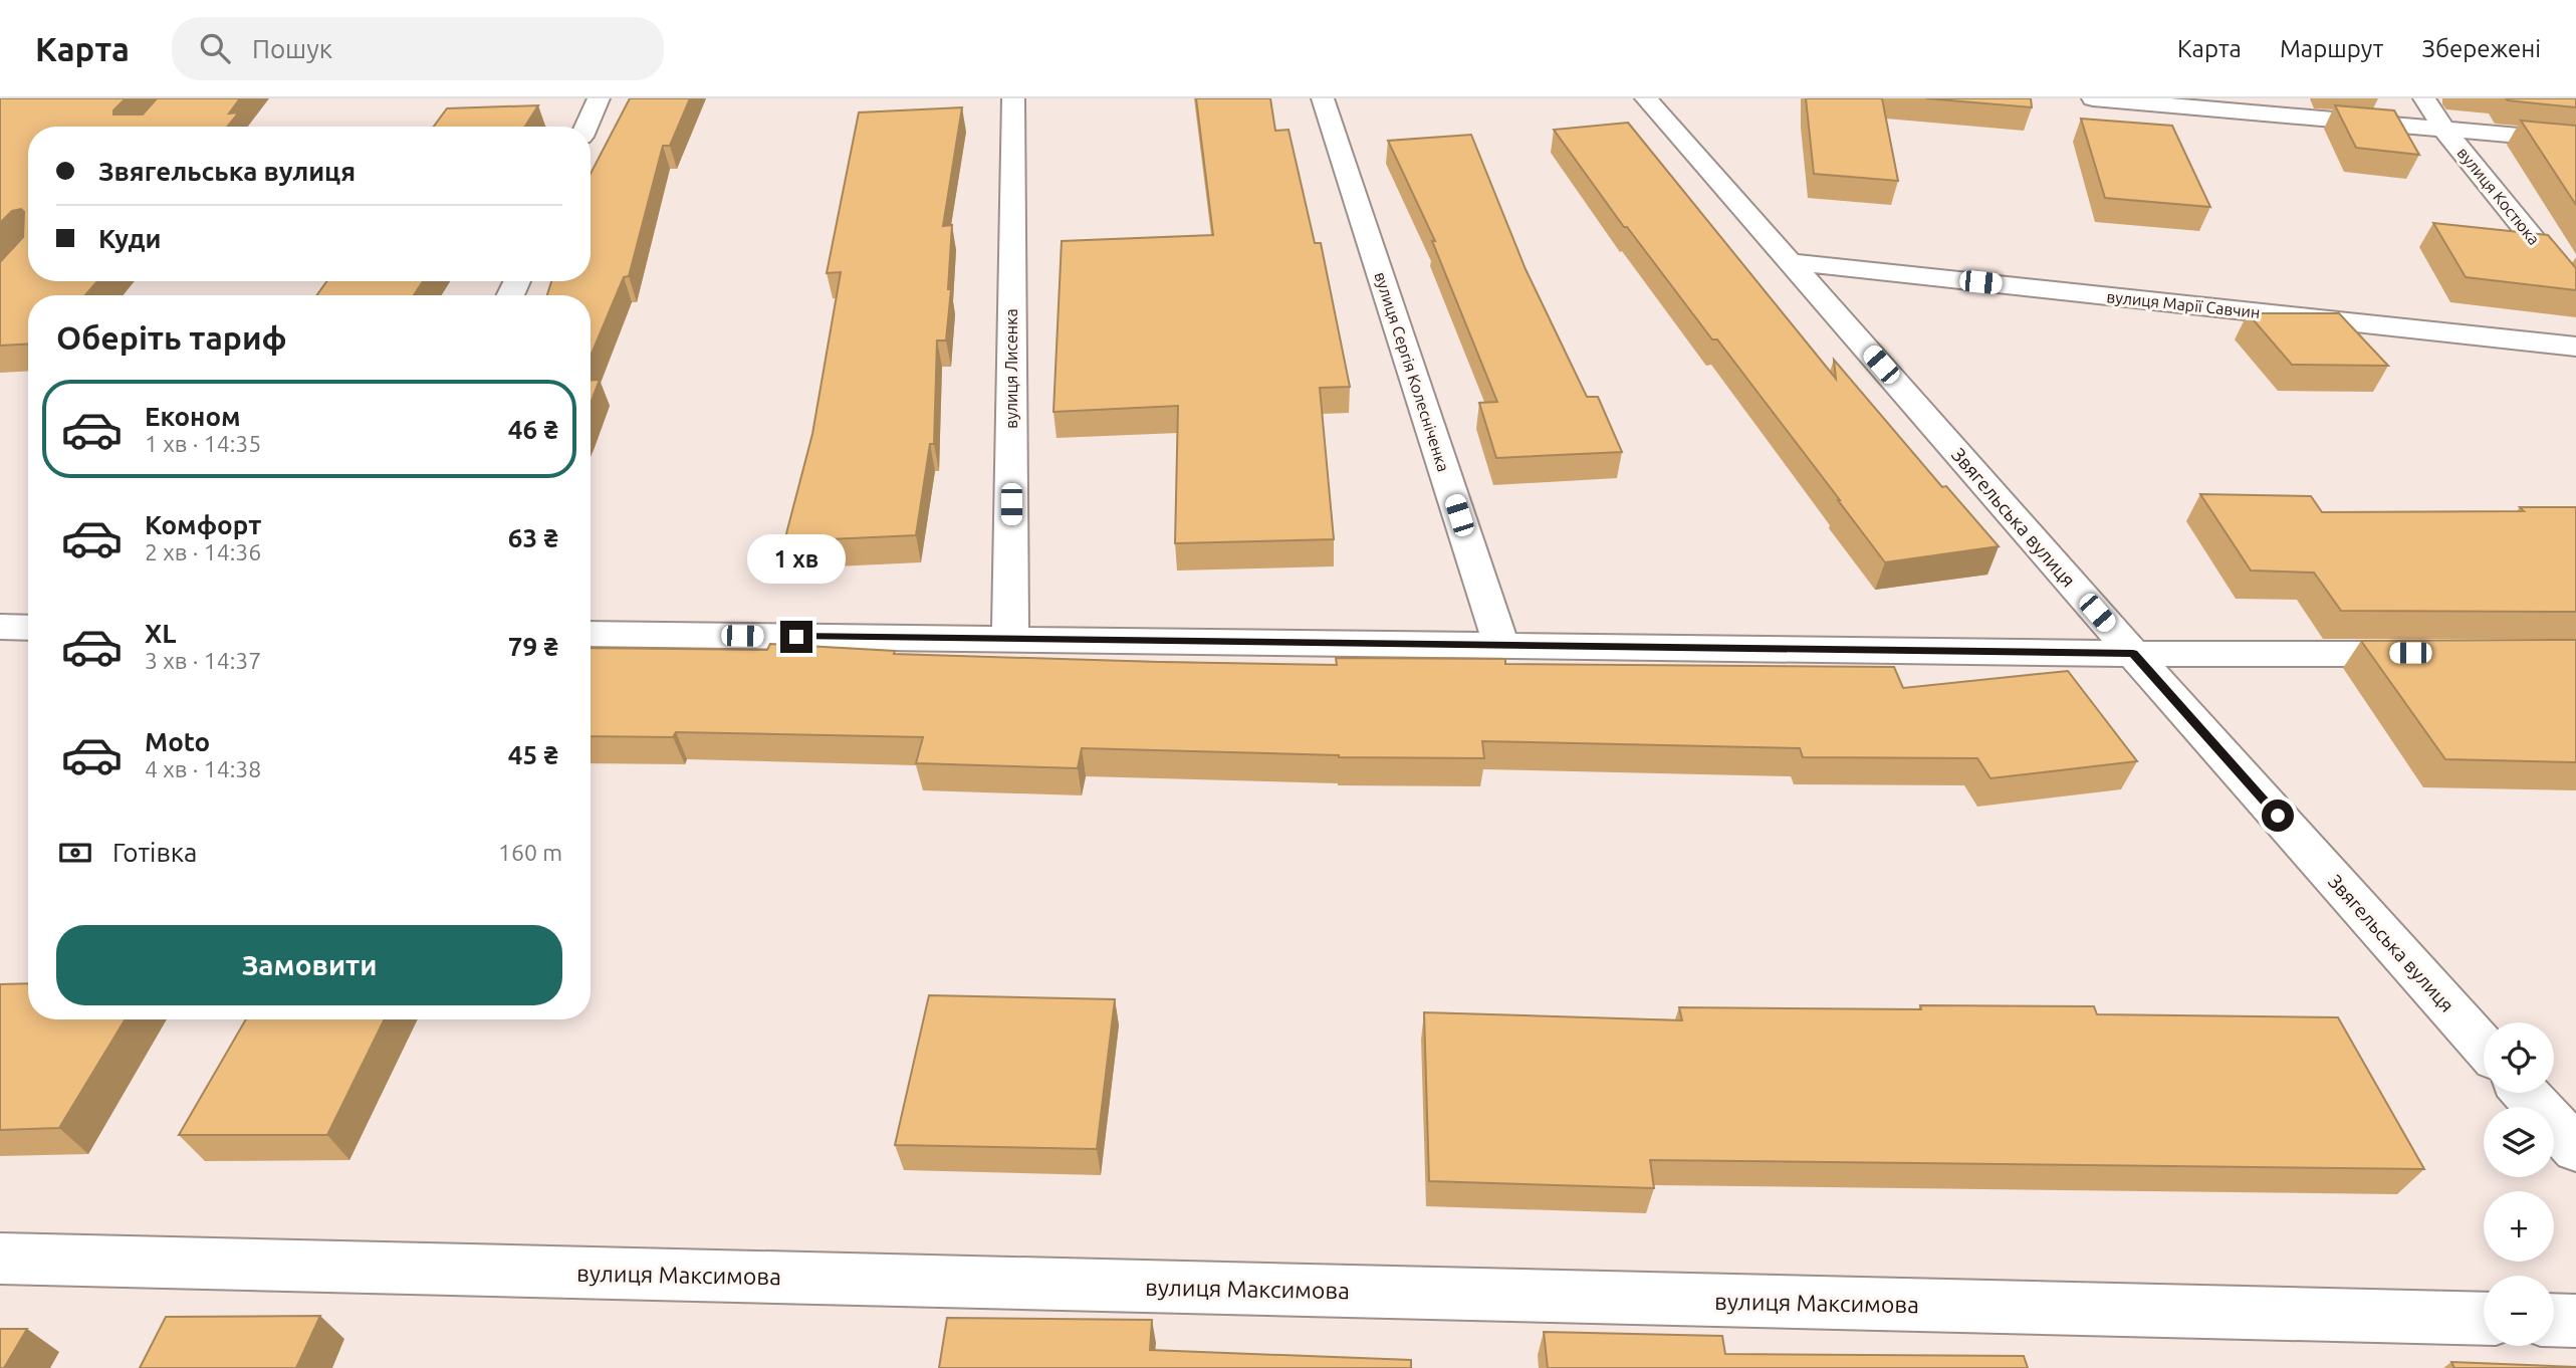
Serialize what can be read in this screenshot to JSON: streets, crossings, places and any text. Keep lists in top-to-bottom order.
{
  "streets": {
    "street": [
      "вулиця Костюка",
      "вулиця Марії Савчин",
      "вулиця Лисенка",
      "вулиця Сергія Колесніченка",
      "Звягельська вулиця",
      "вулиця Максимова"
    ]
  },
  "crossings": [
    ["вулиця Марії Савчин", "Звягельська вулиця"]
  ],
  "page": {
    "header": "Карта",
    "search": "Пошук",
    "nav": ["Карта", "Маршрут", "Збережені"],
    "banner": ["Звягельська вулиця", "Куди"],
    "heading": "Оберіть тариф",
    "list": [
      {
        "name": "Економ",
        "note": "1 хв · 14:35",
        "value": "46 ₴"
      },
      {
        "name": "Комфорт",
        "note": "2 хв · 14:36",
        "value": "63 ₴"
      },
      {
        "name": "XL",
        "note": "3 хв · 14:37",
        "value": "79 ₴"
      },
      {
        "name": "Moto",
        "note": "4 хв · 14:38",
        "value": "45 ₴"
      }
    ],
    "bubble": "1 хв",
    "pay": ["Готівка", "160 m"],
    "buttons": "Замовити",
    "map_buttons": ["+", "−"]
  }
}
